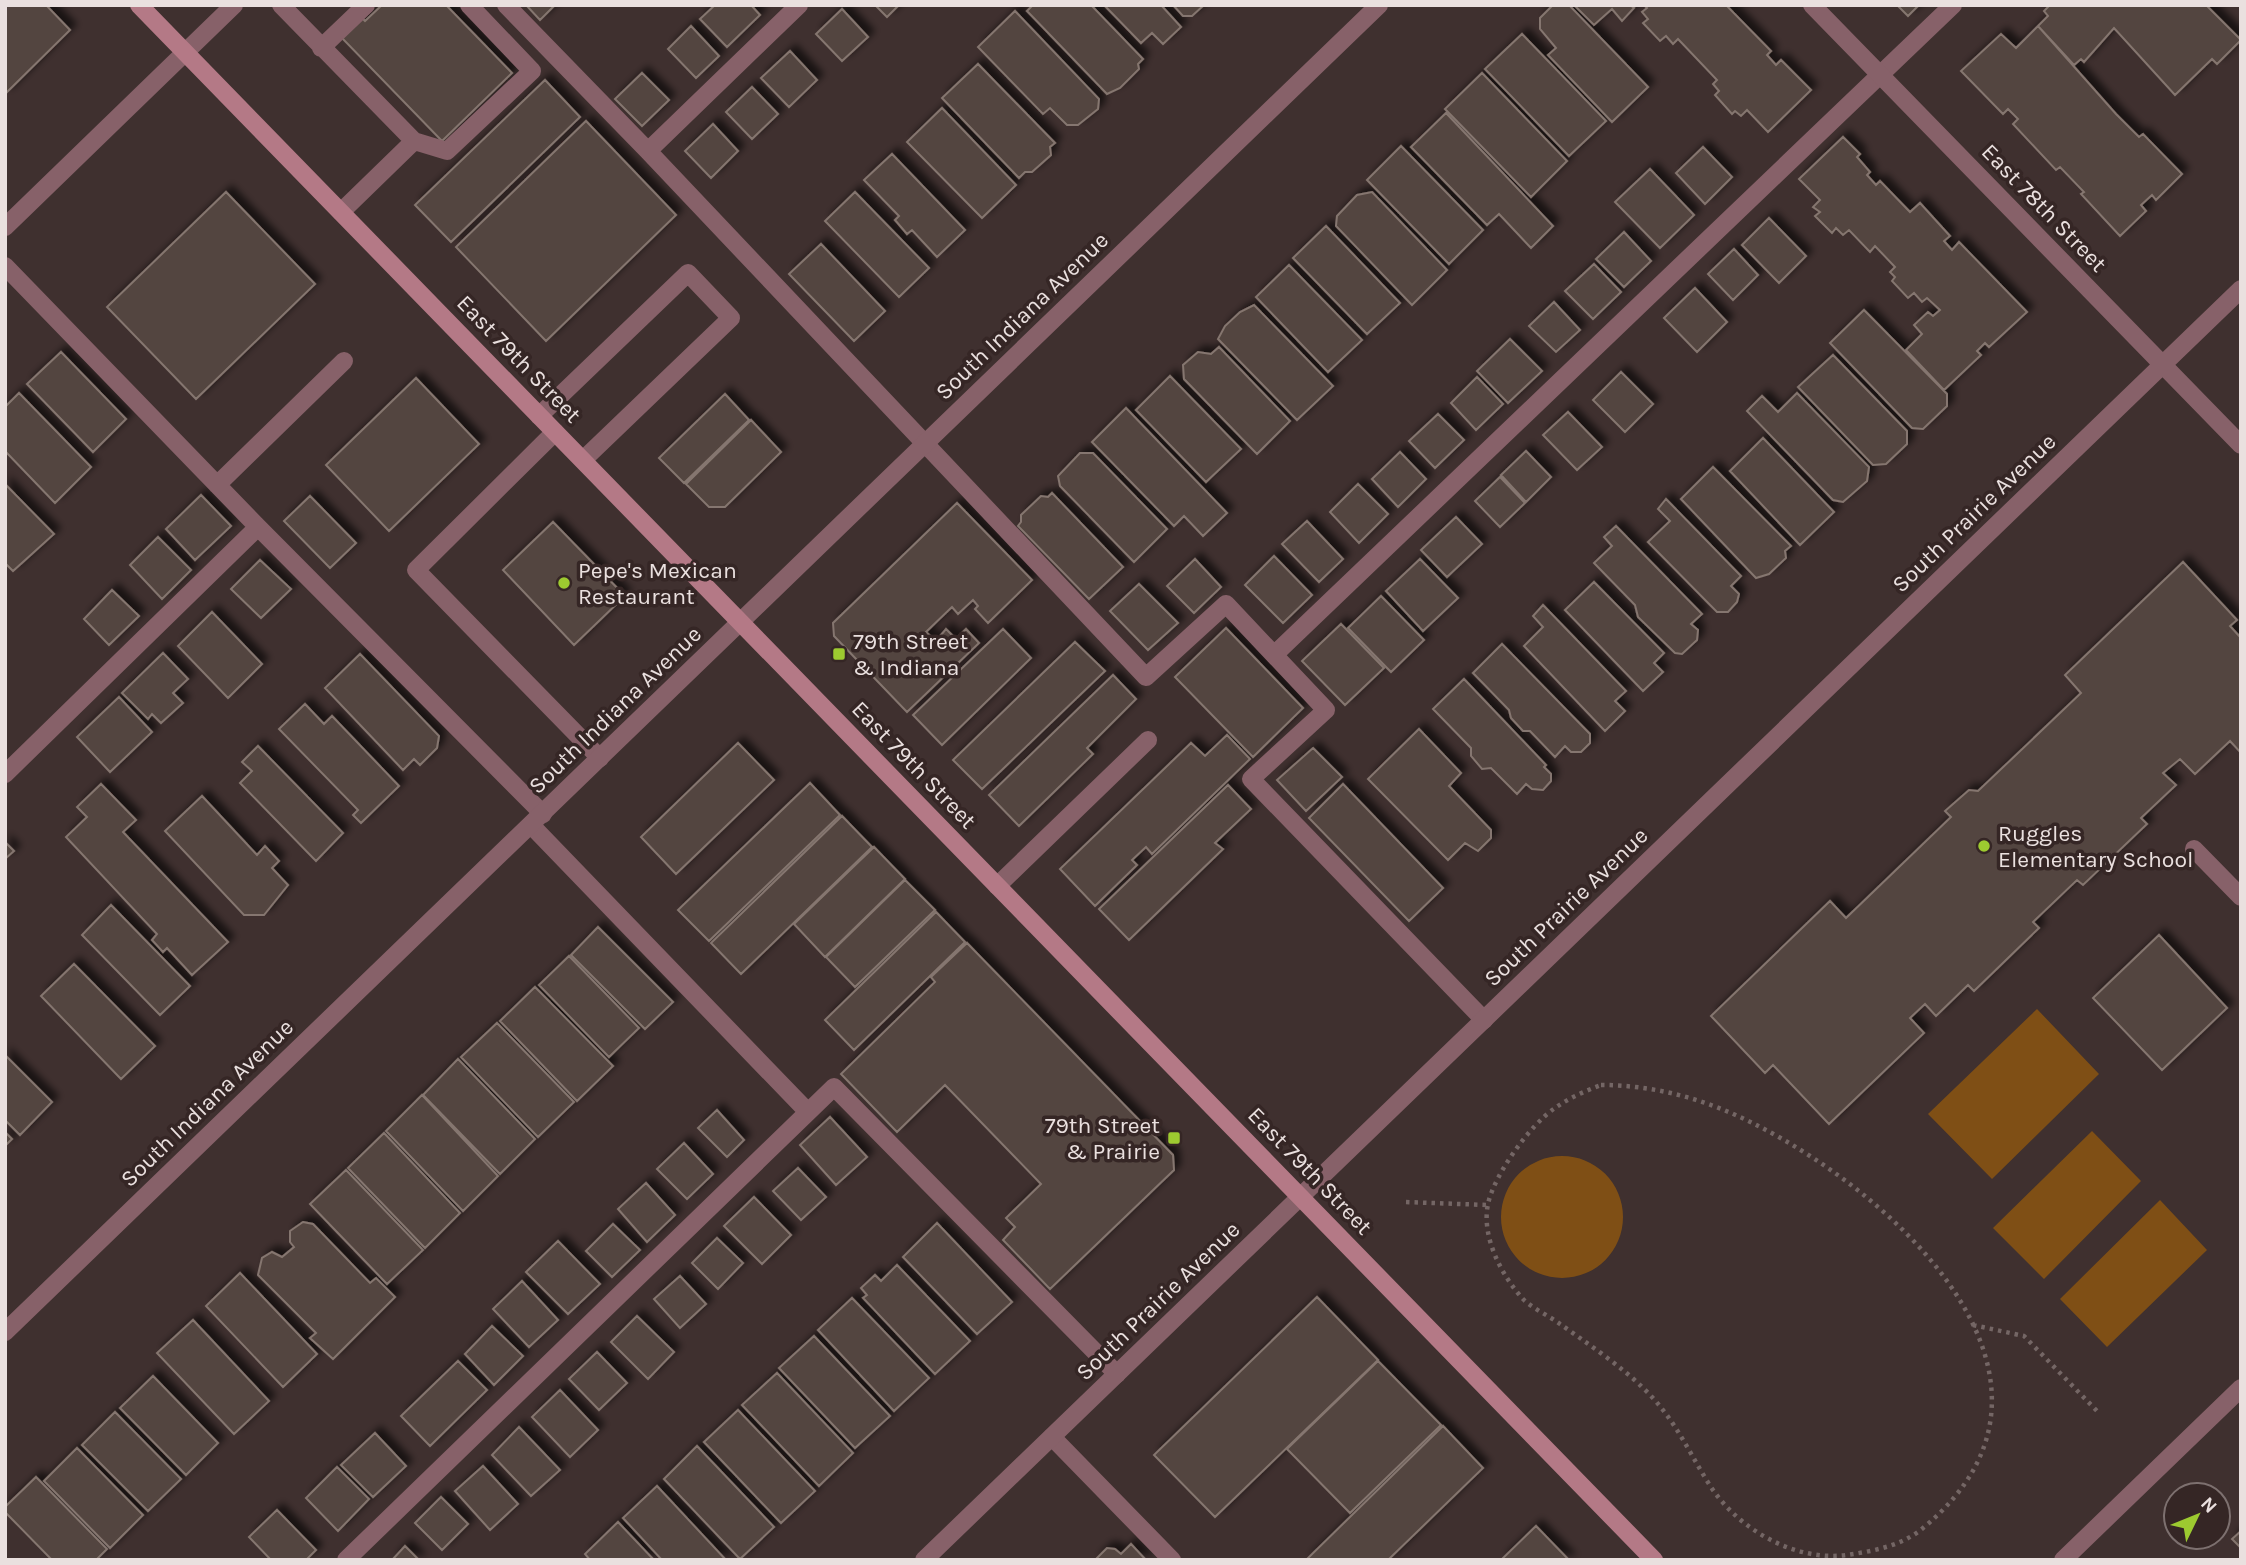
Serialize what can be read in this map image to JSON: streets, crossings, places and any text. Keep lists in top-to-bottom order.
{
  "streets": {
    "main road": ["East 79th Street"],
    "street": ["East 78th Street", "South Indiana Avenue", "South Prairie Avenue"]
  },
  "crossings": [
    ["East 78th Street", "South Prairie Avenue"],
    ["South Indiana Avenue", "East 79th Street"],
    ["East 79th Street", "South Prairie Avenue"]
  ],
  "places": {
    "other": ["Pepe's Mexican Restaurant", "Ruggles Elementary School"],
    "transit": ["79th Street & Indiana", "79th Street & Prairie"]
  },
  "north": "top right"
}
